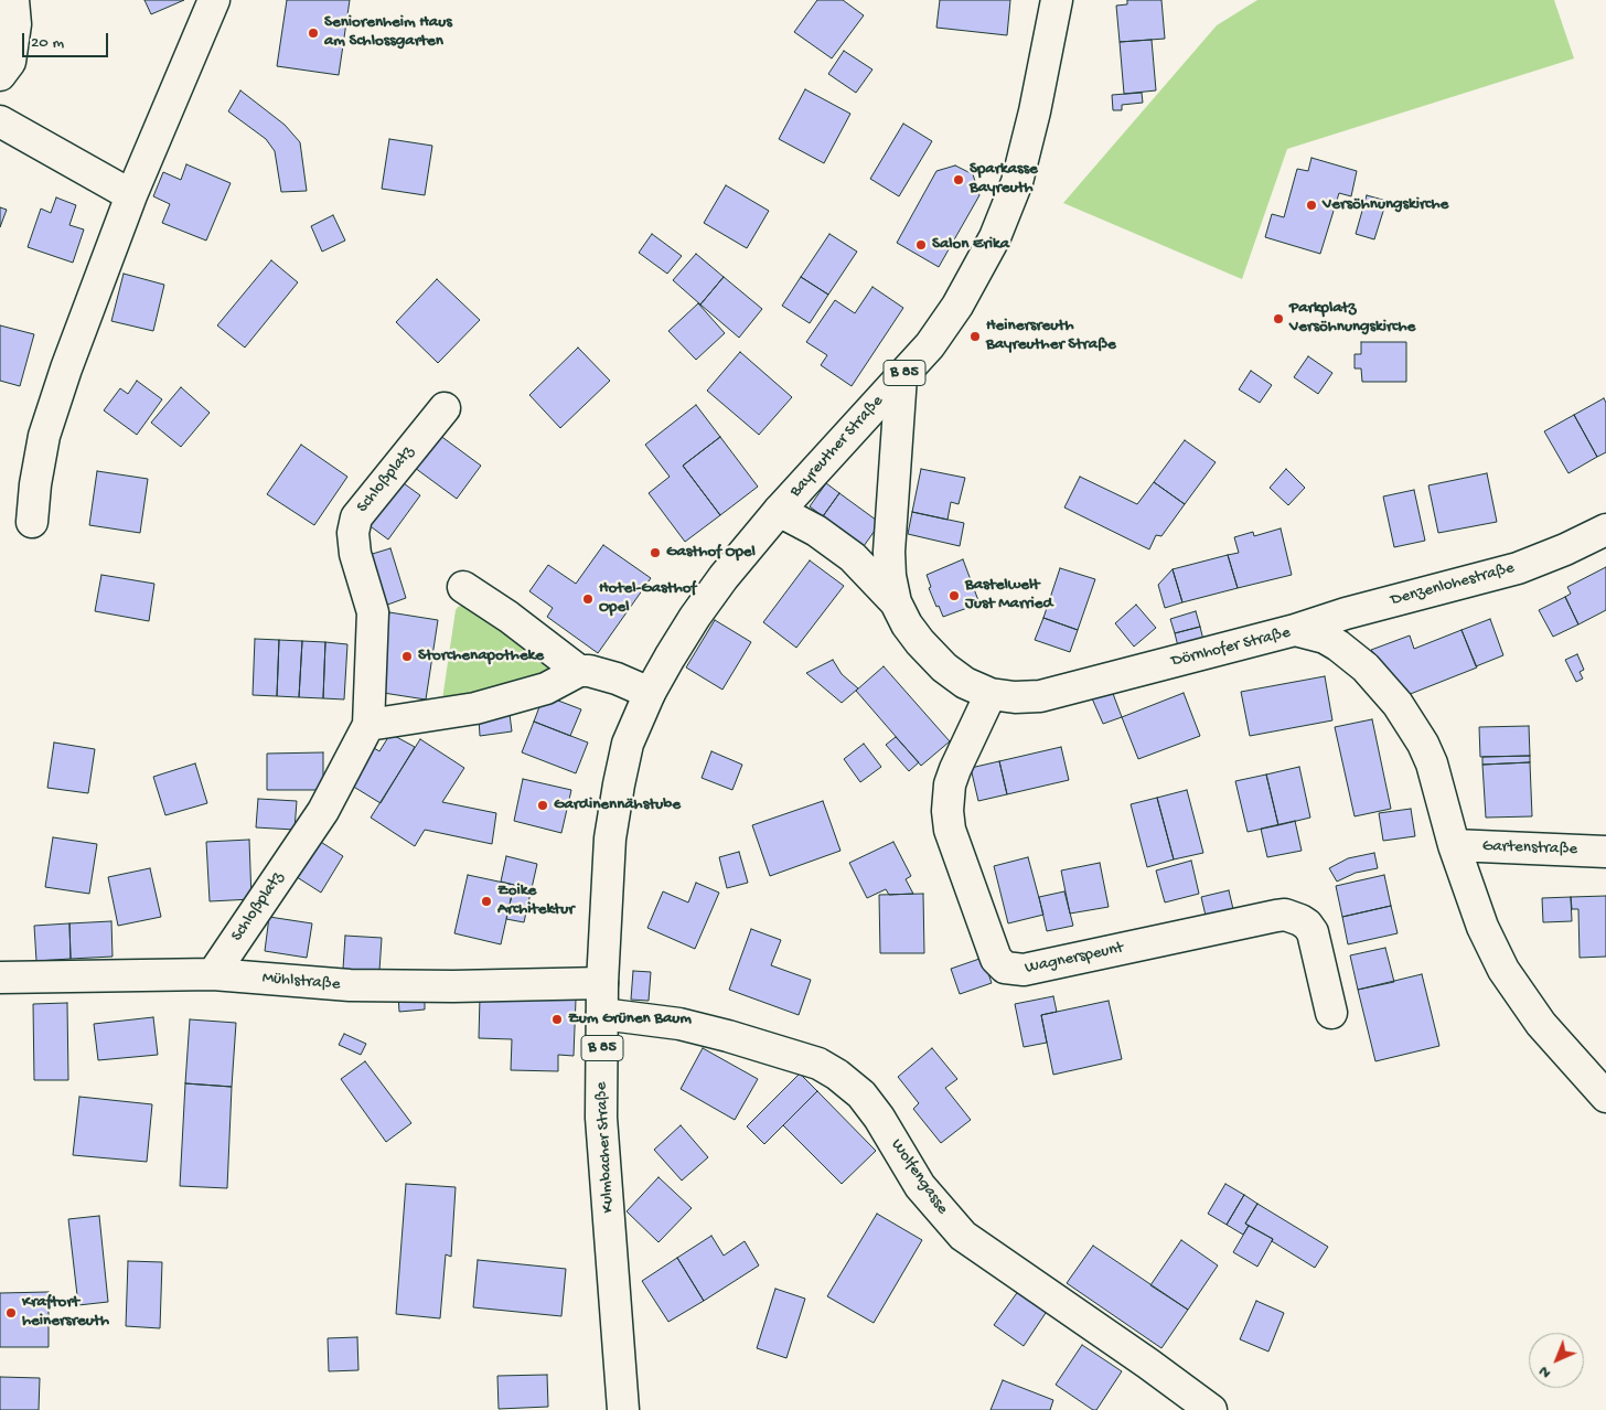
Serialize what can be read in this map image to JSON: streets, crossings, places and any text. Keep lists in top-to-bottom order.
{
  "streets": {
    "street": [
      "B 85",
      "Bayreuther Straße",
      "Schloßplatz",
      "Denzenlohestraße",
      "Dörnhofer Straße",
      "Gartenstraße",
      "Wagnerspeunt",
      "Mühlstraße",
      "Kulmbacher Straße",
      "Wolfengasse"
    ]
  },
  "crossings": [
    ["Bayreuther Straße", "Dörnhofer Straße"],
    ["Bayreuther Straße", "Kulmbacher Straße"],
    ["Schloßplatz", "Mühlstraße"],
    ["Denzenlohestraße", "Dörnhofer Straße"],
    ["Dörnhofer Straße", "Gartenstraße"],
    ["Dörnhofer Straße", "Wagnerspeunt"],
    ["Mühlstraße", "Kulmbacher Straße"],
    ["Kulmbacher Straße", "Wolfengasse"]
  ],
  "places": [
    "Seniorenheim Haus am Schlossgarten",
    "Sparkasse Bayreuth",
    "Versöhnungskirche",
    "Salon Erika",
    "Parkplatz Versöhnungskirche",
    "Heinersreuth Bayreuther Straße",
    "Gasthof Opel",
    "Bastelwelt Just Married",
    "Hotel-Gasthof Opel",
    "Storchenapotheke",
    "Gardinennähstube",
    "Zoike Architektur",
    "Zum Grünen Baum",
    "Kraftort heinersreuth"
  ],
  "scale_bar": "20 m",
  "north": "bottom left"
}
